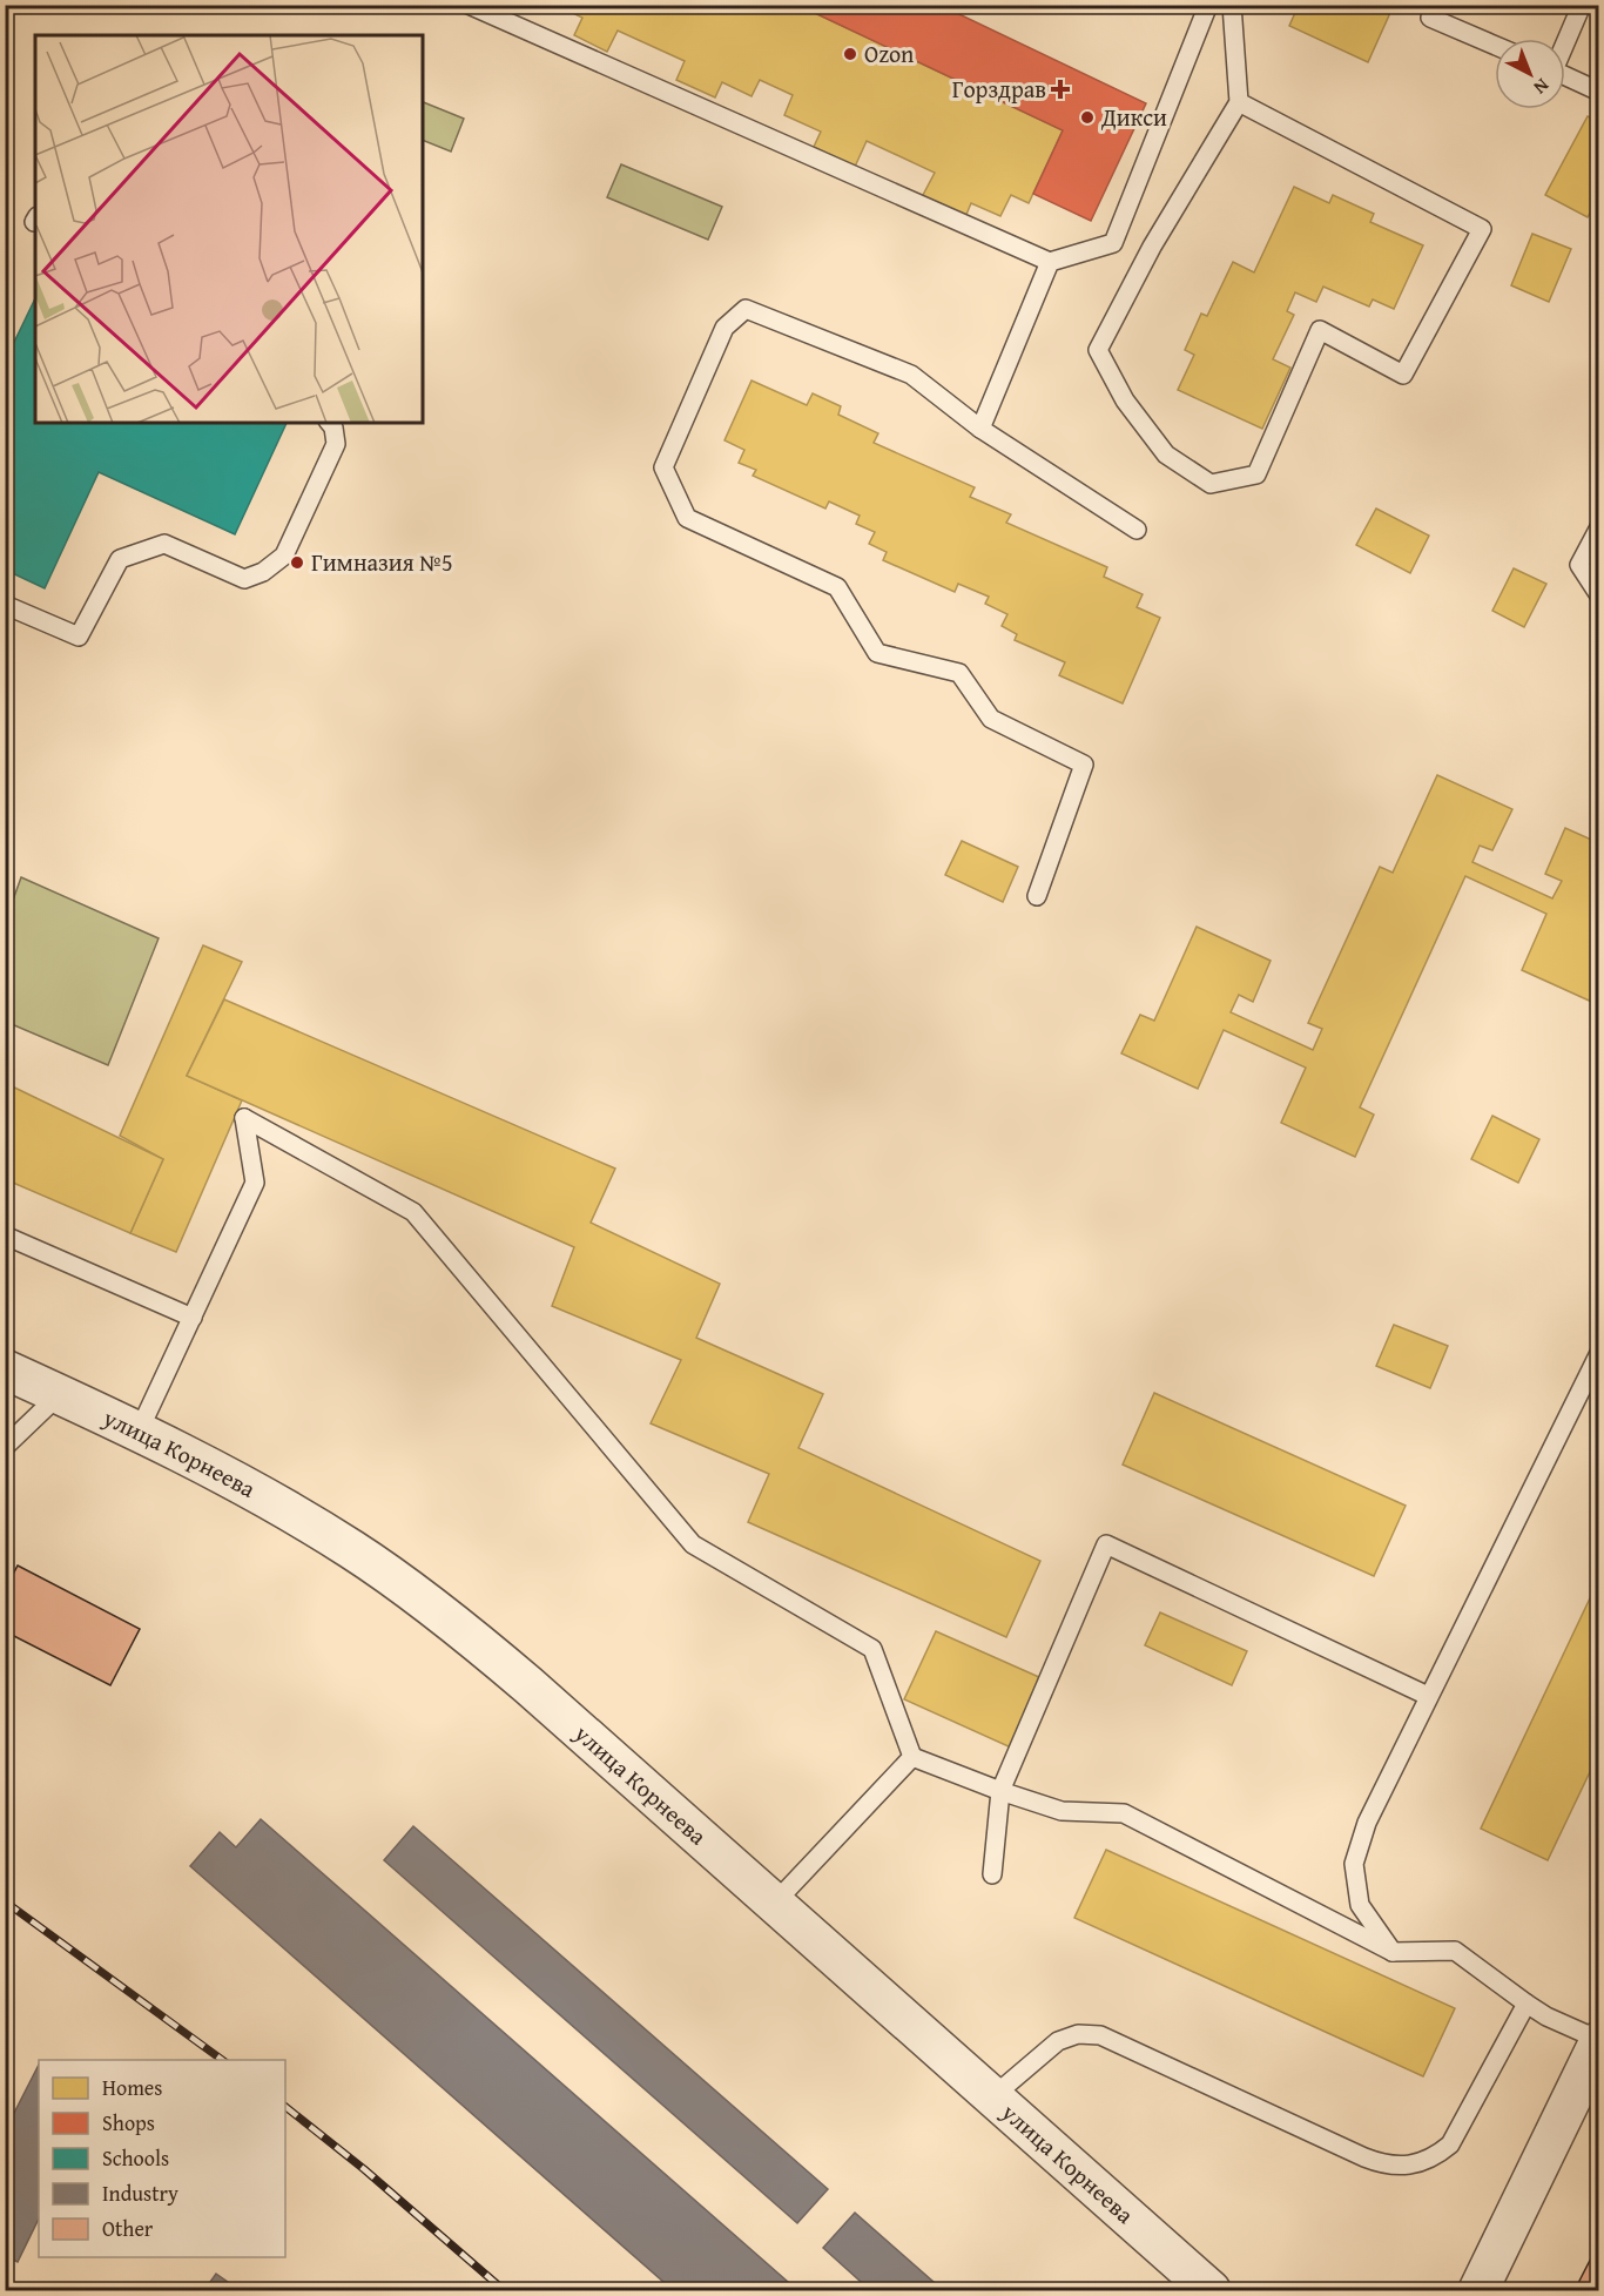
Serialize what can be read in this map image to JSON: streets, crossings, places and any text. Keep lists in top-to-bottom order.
{
  "streets": {
    "street": ["улица Корнеева"]
  },
  "places": {
    "other": ["Ozon", "Дикси", "Гимназия №5"],
    "health": ["Горздрав"]
  },
  "legend": [
    "Homes",
    "Shops",
    "Schools",
    "Industry",
    "Other"
  ],
  "north": "bottom right"
}
